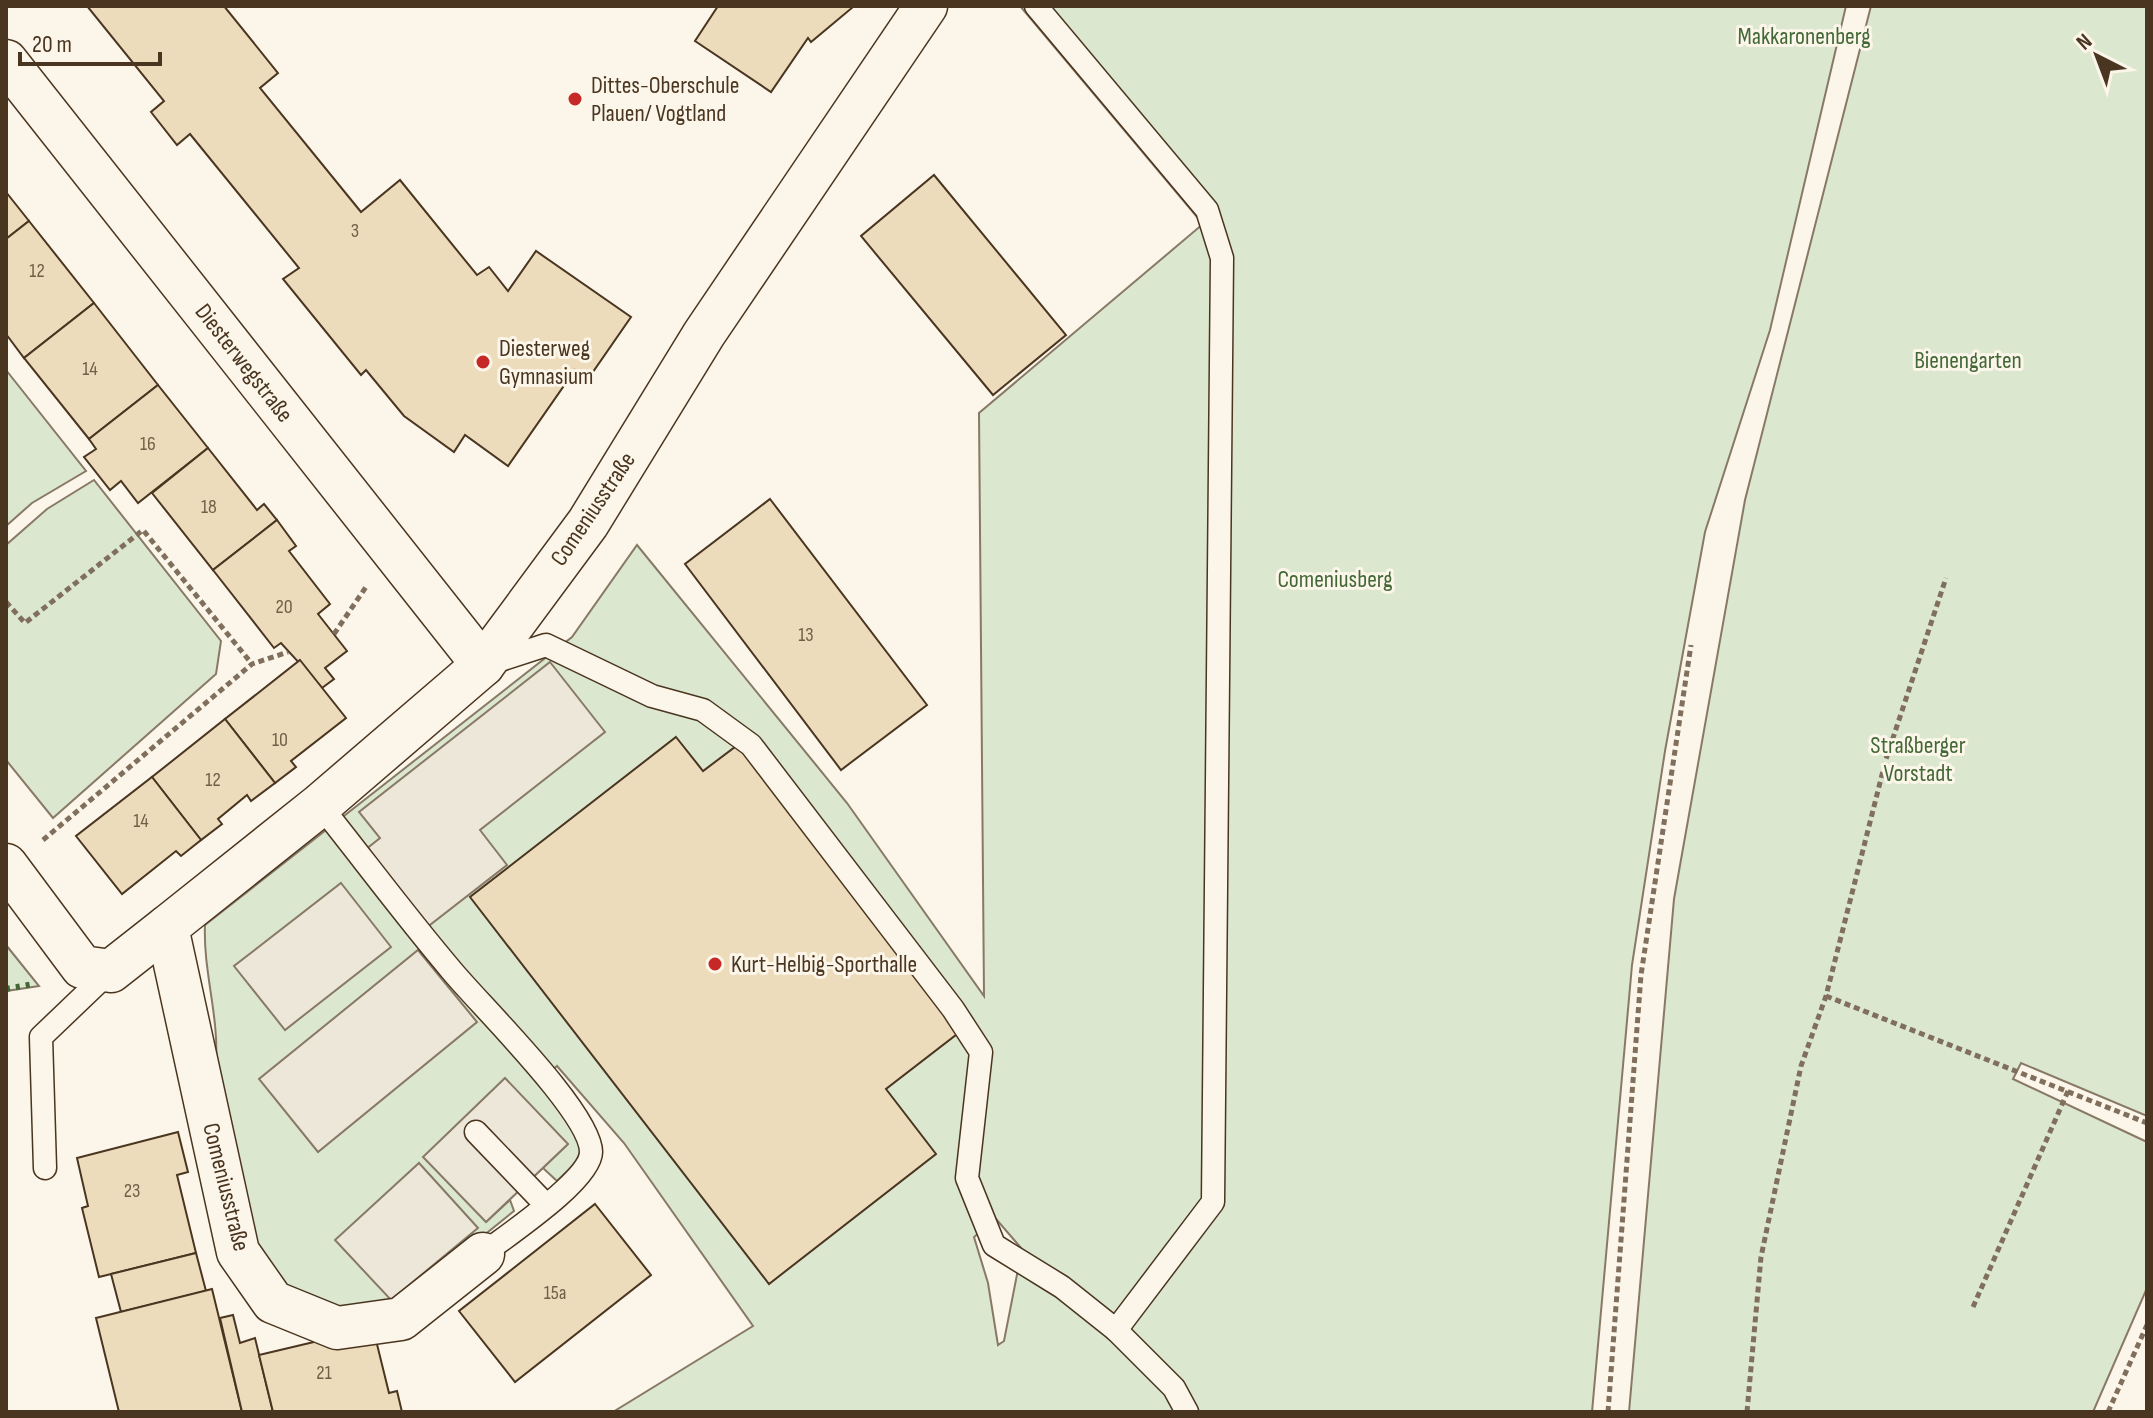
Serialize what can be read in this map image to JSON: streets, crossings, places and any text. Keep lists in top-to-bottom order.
{
  "streets": {
    "street": ["Diesterwegstraße", "Comeniusstraße"]
  },
  "crossings": [
    ["Diesterwegstraße", "Comeniusstraße"]
  ],
  "parks": [
    "Makkaronenberg",
    "Bienengarten",
    "Comeniusberg",
    "Straßberger Vorstadt"
  ],
  "places": ["Dittes-Oberschule Plauen/ Vogtland", "Diesterweg Gymnasium", "Kurt-Helbig-Sporthalle"],
  "house_numbers": [
    "3",
    "12",
    "14",
    "16",
    "18",
    "20",
    "13",
    "10",
    "12",
    "14",
    "23",
    "15a",
    "21"
  ],
  "scale_bar": "20 m",
  "north": "top left"
}
